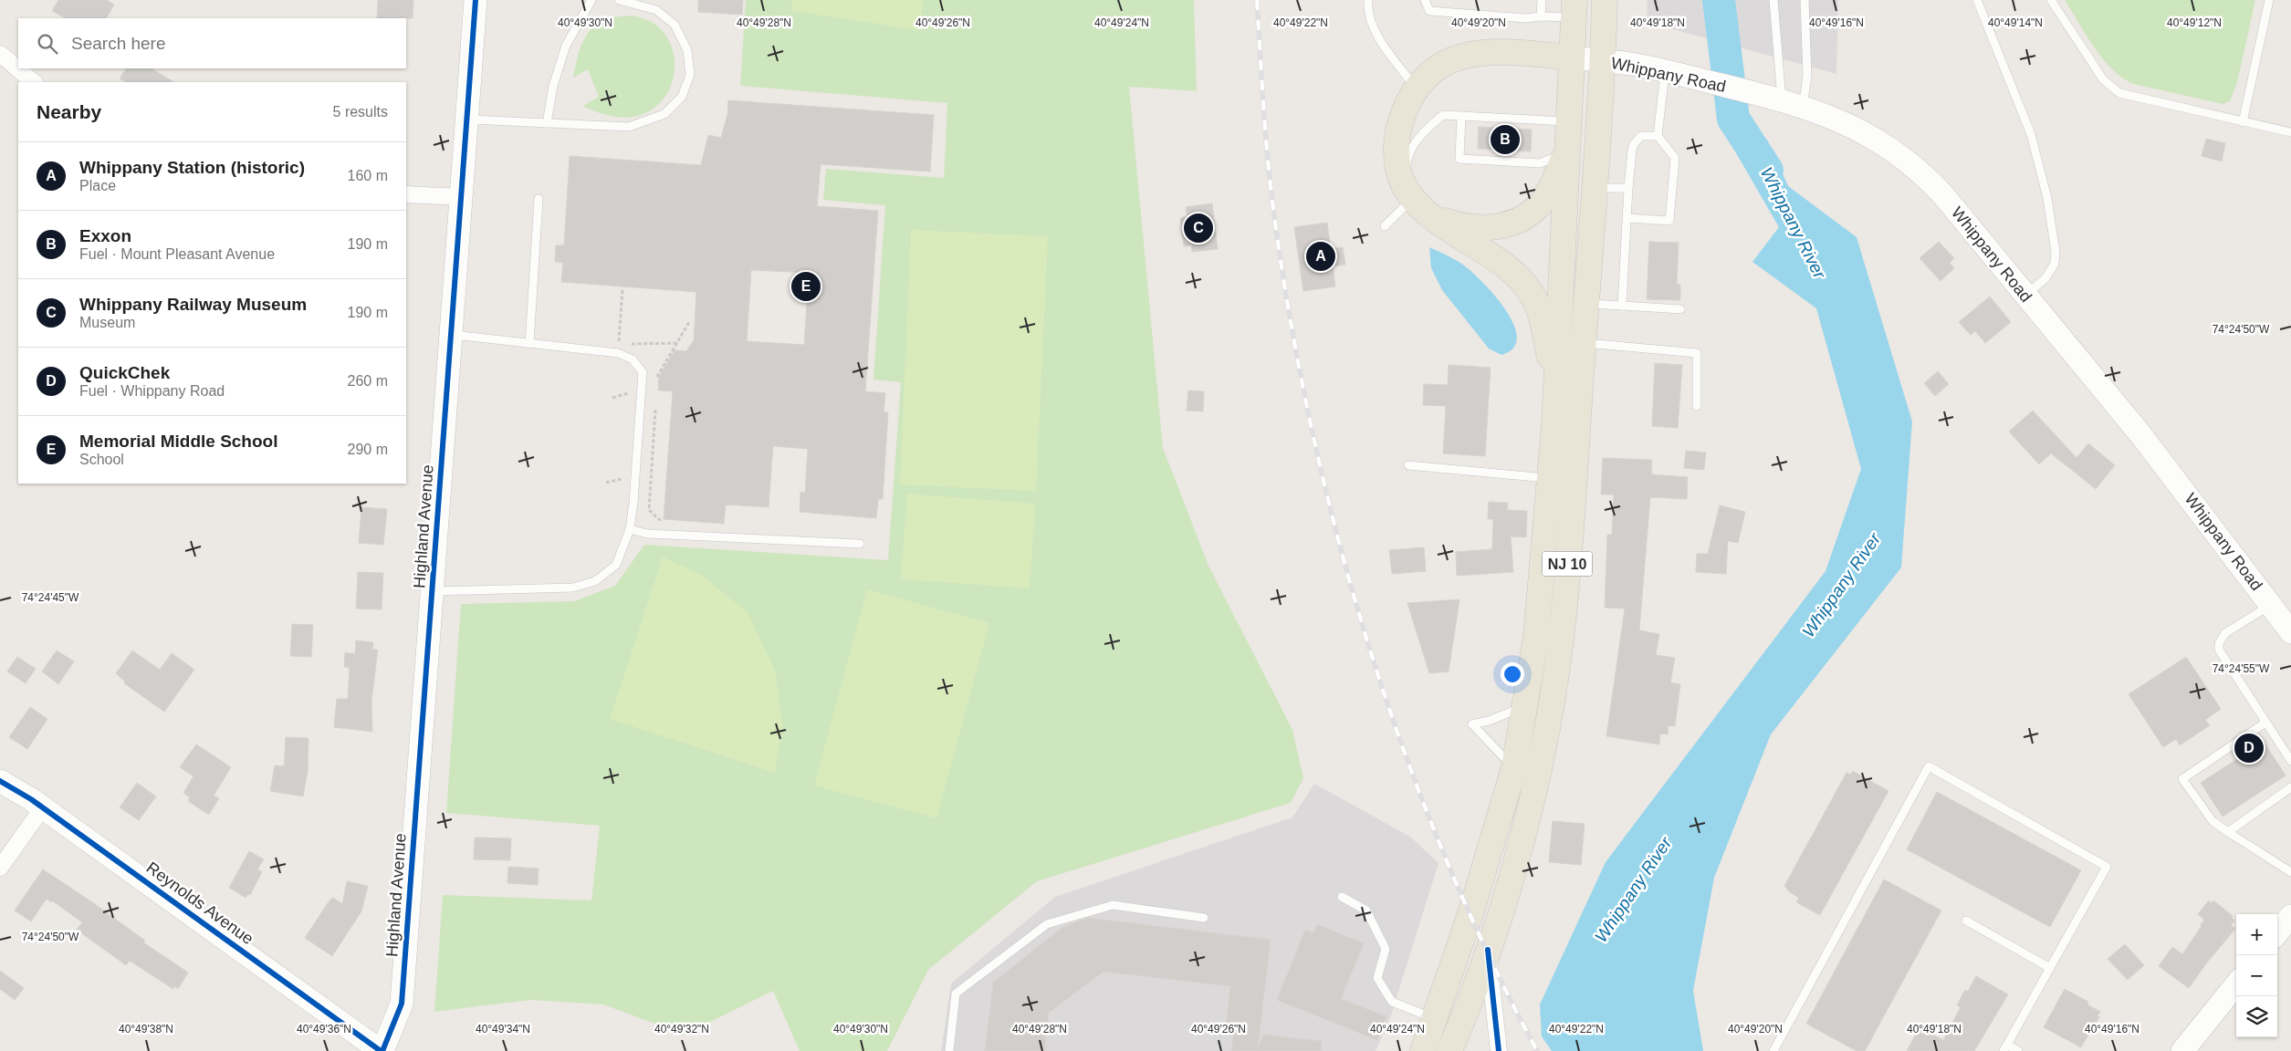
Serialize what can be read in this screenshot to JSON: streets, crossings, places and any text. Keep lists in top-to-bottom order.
{
  "streets": {
    "main road": ["NJ 10"],
    "street": ["Whippany Road", "Highland Avenue", "Reynolds Avenue"]
  },
  "crossings": [
    ["Whippany Road", "NJ 10"],
    ["Highland Avenue", "Reynolds Avenue"]
  ],
  "water": ["Whippany River"],
  "page": {
    "search": "Search here",
    "heading": ["Nearby", "5 results"],
    "pins": [
      "B",
      "C",
      "A",
      "E",
      "D"
    ],
    "list": [
      {
        "mark": "A",
        "name": "Whippany Station (historic)",
        "note": "Place",
        "value": "160 m"
      },
      {
        "mark": "B",
        "name": "Exxon",
        "note": "Fuel · Mount Pleasant Avenue",
        "value": "190 m"
      },
      {
        "mark": "C",
        "name": "Whippany Railway Museum",
        "note": "Museum",
        "value": "190 m"
      },
      {
        "mark": "D",
        "name": "QuickChek",
        "note": "Fuel · Whippany Road",
        "value": "260 m"
      },
      {
        "mark": "E",
        "name": "Memorial Middle School",
        "note": "School",
        "value": "290 m"
      }
    ],
    "map_buttons": ["+", "−"]
  },
  "coordinates": [
    "40°49'30\"N",
    "40°49'14\"N",
    "40°49'12\"N",
    "40°49'28\"N",
    "40°49'26\"N",
    "40°49'24\"N",
    "40°49'22\"N",
    "40°49'20\"N",
    "40°49'18\"N",
    "40°49'16\"N",
    "74°24'50\"W",
    "74°24'45\"W",
    "74°24'55\"W",
    "40°49'38\"N",
    "40°49'36\"N",
    "40°49'34\"N",
    "40°49'32\"N"
  ]
}
